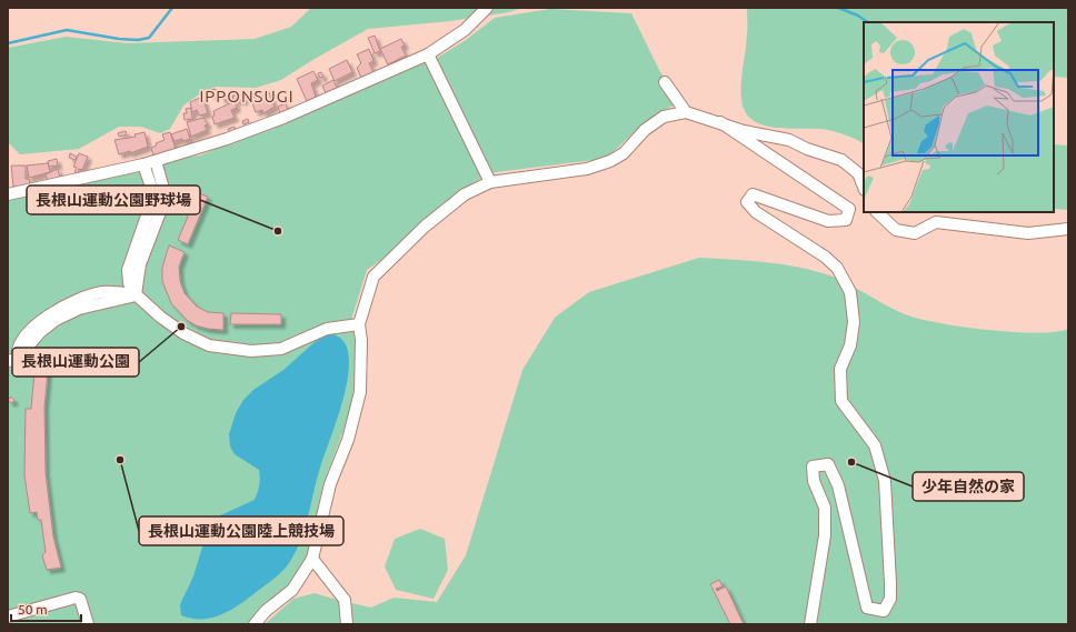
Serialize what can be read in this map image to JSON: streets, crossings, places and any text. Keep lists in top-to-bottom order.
{
  "districts": ["IPPONSUGI"],
  "places": [
    "長根山運動公園野球場",
    "長根山運動公園",
    "長根山運動公園陸上競技場",
    "少年自然の家"
  ],
  "scale_bar": "50 m"
}
